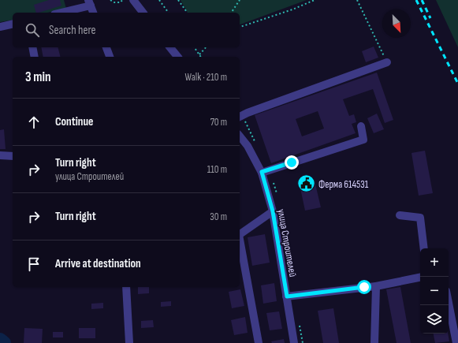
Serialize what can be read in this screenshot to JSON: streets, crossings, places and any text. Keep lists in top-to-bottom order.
{
  "streets": {
    "street": ["улица Строителей"]
  },
  "places": {
    "public building": ["Ферма 614531"]
  },
  "north": "bottom right",
  "page": {
    "search": "Search here",
    "heading": ["3 min", "Walk · 210 m"],
    "list": [
      ["Continue", "70 m"],
      ["Turn right", "улица Строителей", "110 m"],
      ["Turn right", "30 m"],
      "Arrive at destination"
    ],
    "map_buttons": ["+", "−"]
  }
}
